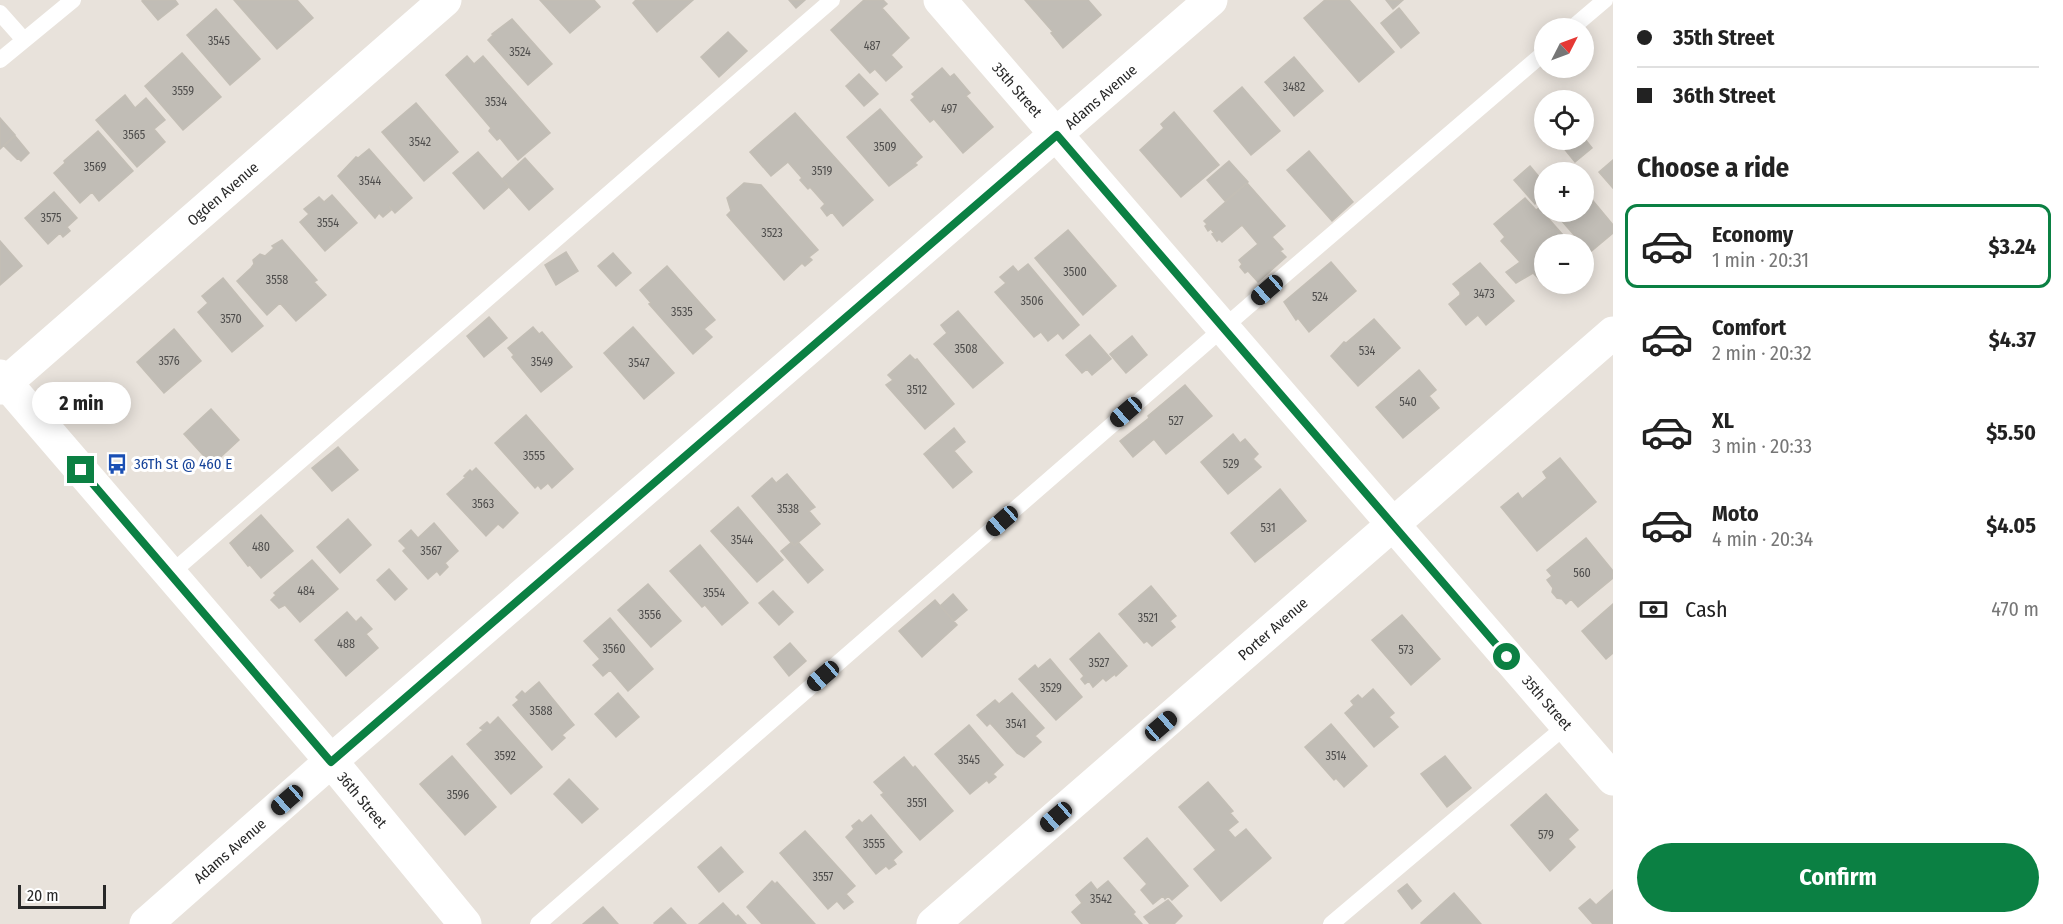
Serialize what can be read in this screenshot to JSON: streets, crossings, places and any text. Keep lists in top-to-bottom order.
{
  "streets": {
    "street": [
      "35th Street",
      "Adams Avenue",
      "Ogden Avenue",
      "Porter Avenue",
      "36th Street"
    ]
  },
  "crossings": [
    ["35th Street", "Adams Avenue"],
    ["35th Street", "Porter Avenue"],
    ["Adams Avenue", "36th Street"],
    ["Ogden Avenue", "36th Street"]
  ],
  "places": {
    "bus stop": ["36Th St @ 460 E"]
  },
  "house_numbers": [
    "3545",
    "487",
    "3524",
    "3482",
    "3559",
    "3534",
    "497",
    "3565",
    "3542",
    "3509",
    "3569",
    "3519",
    "3544",
    "3575",
    "3554",
    "3523",
    "3500",
    "3558",
    "3473",
    "524",
    "3506",
    "3535",
    "3570",
    "3508",
    "534",
    "3576",
    "3549",
    "3547",
    "3512",
    "540",
    "527",
    "3555",
    "529",
    "3563",
    "3538",
    "531",
    "3544",
    "480",
    "3567",
    "560",
    "484",
    "3554",
    "3556",
    "3521",
    "488",
    "3560",
    "573",
    "3527",
    "3529",
    "3588",
    "3541",
    "3592",
    "3514",
    "3545",
    "3596",
    "3551",
    "579",
    "3555",
    "3557",
    "3542"
  ],
  "scale_bar": "20 m",
  "north": "top right",
  "page": {
    "banner": ["35th Street", "36th Street"],
    "map_buttons": ["+", "−"],
    "heading": "Choose a ride",
    "list": [
      {
        "name": "Economy",
        "note": "1 min · 20:31",
        "value": "$3.24"
      },
      {
        "name": "Comfort",
        "note": "2 min · 20:32",
        "value": "$4.37"
      },
      {
        "name": "XL",
        "note": "3 min · 20:33",
        "value": "$5.50"
      },
      {
        "name": "Moto",
        "note": "4 min · 20:34",
        "value": "$4.05"
      }
    ],
    "bubble": "2 min",
    "pay": ["Cash", "470 m"],
    "buttons": "Confirm",
    "scale": "20 m"
  }
}
